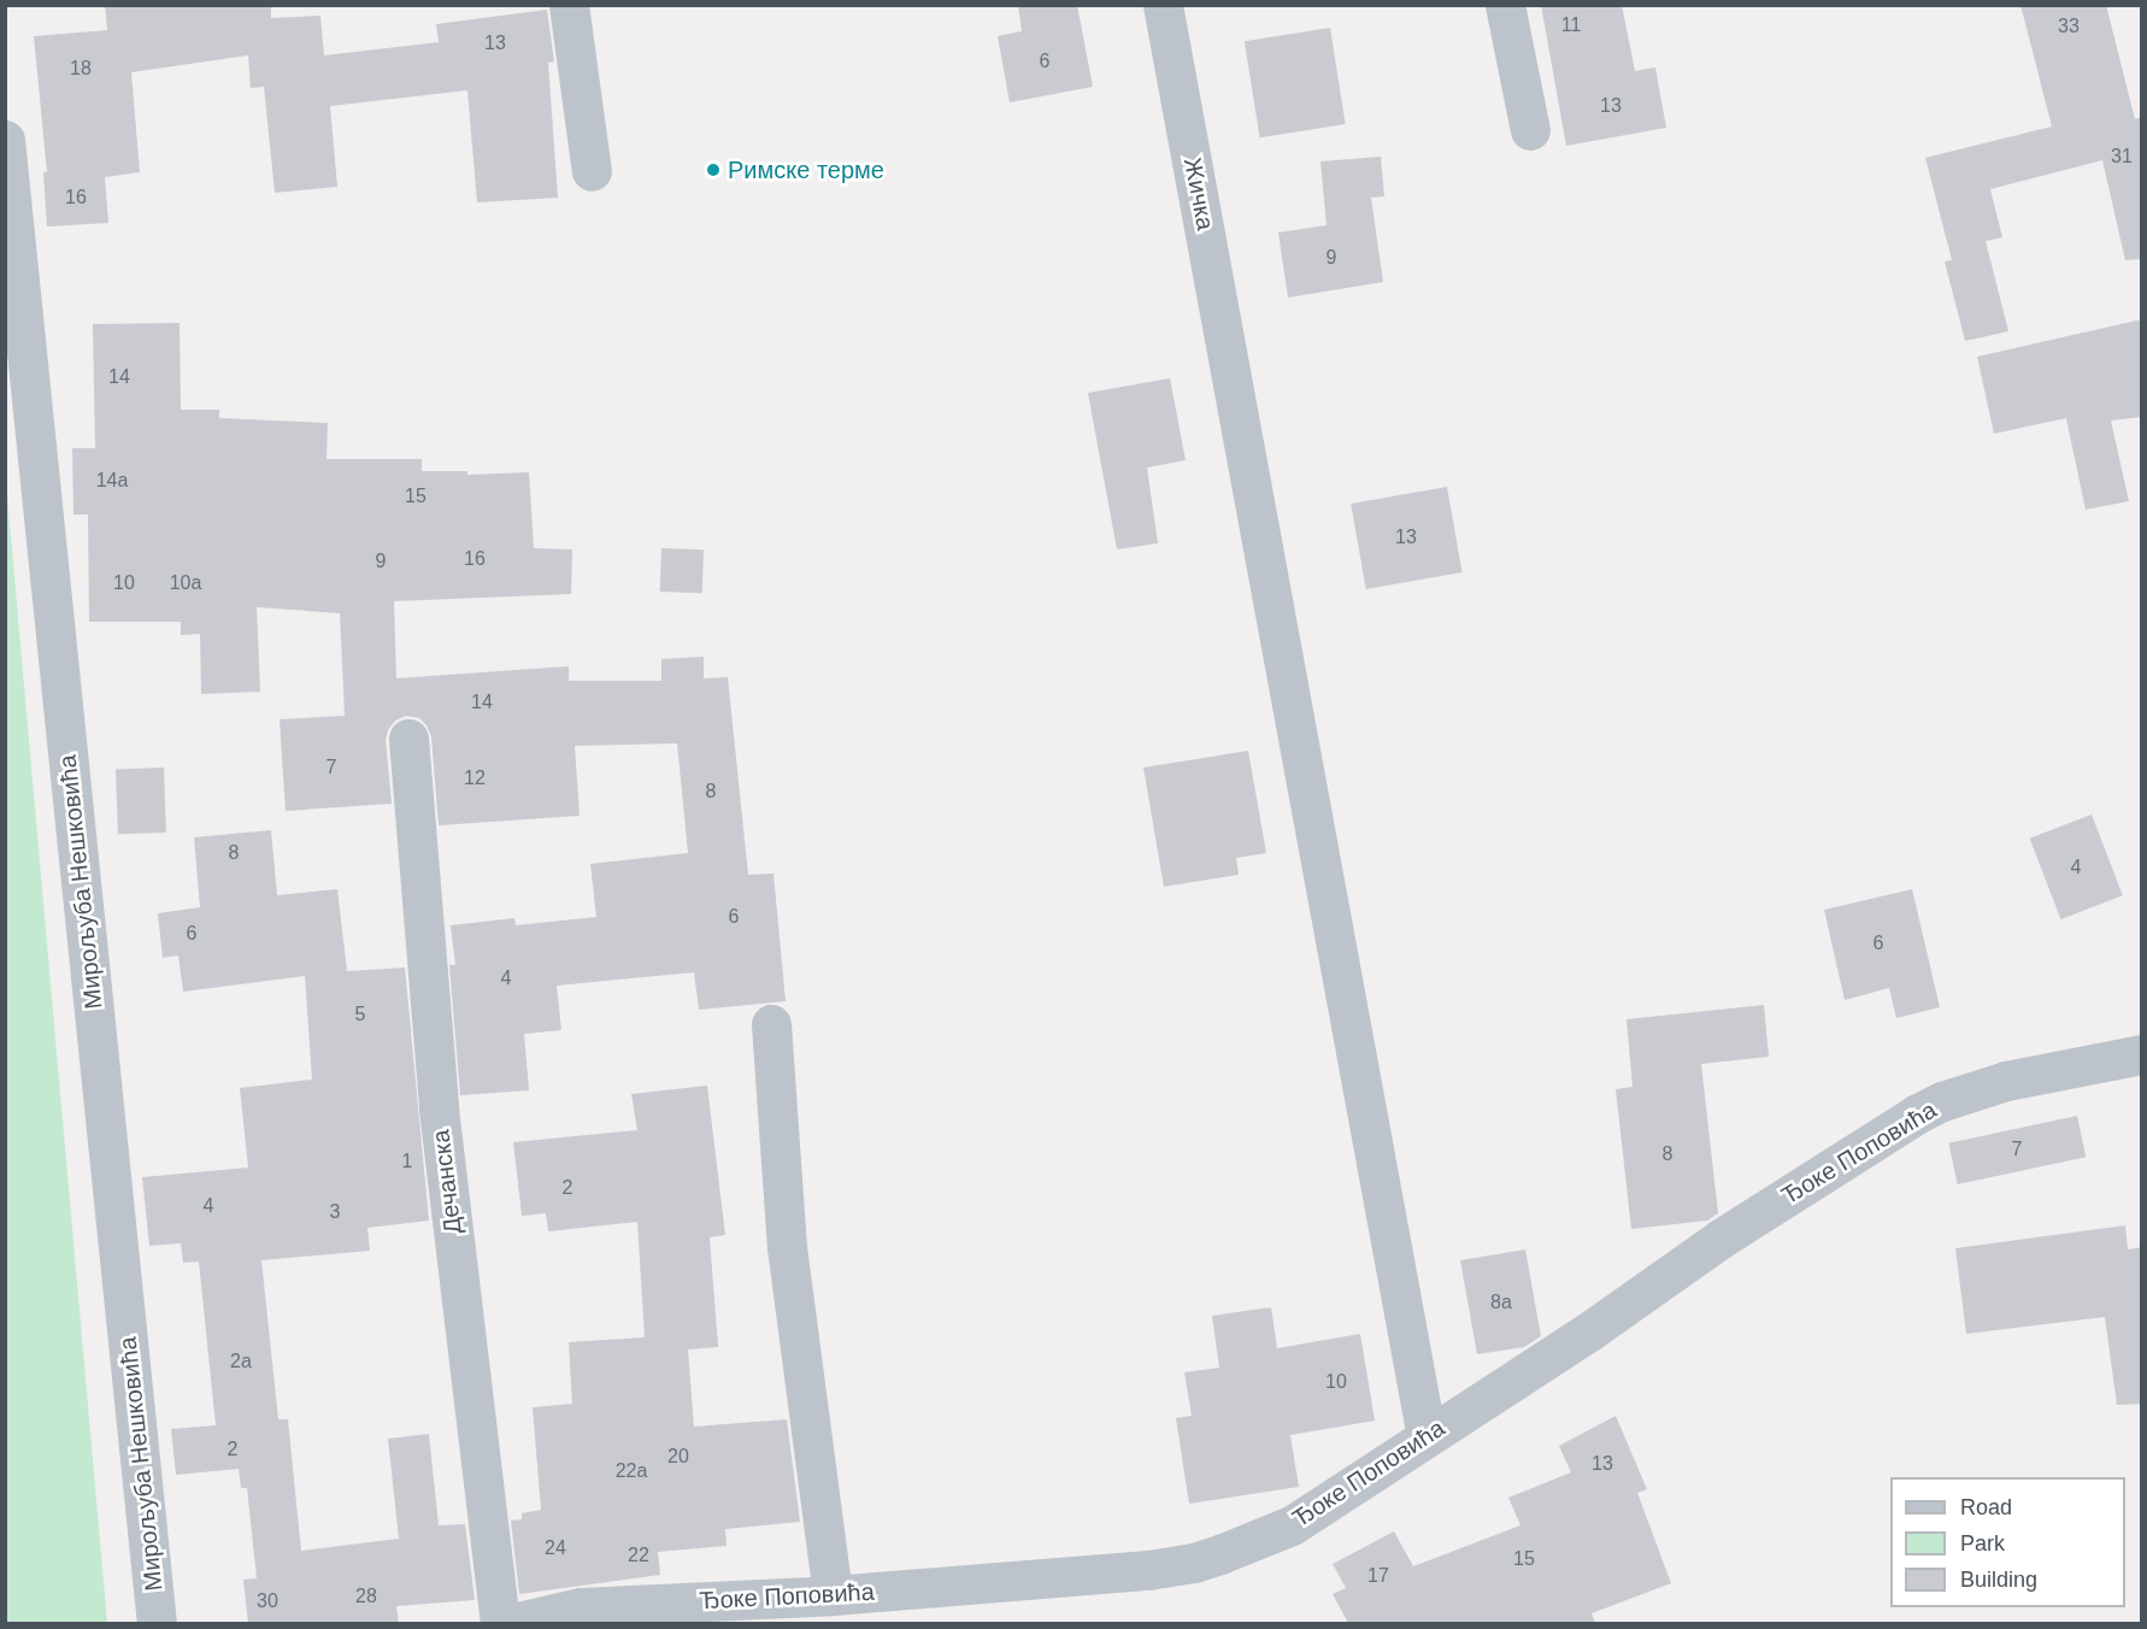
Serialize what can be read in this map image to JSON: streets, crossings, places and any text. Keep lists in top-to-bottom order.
{
  "streets": {
    "street": [
      "Жичка",
      "Мирољуба Нешковића",
      "Ђоке Поповића",
      "Дечанска"
    ]
  },
  "crossings": [
    ["Жичка", "Ђоке Поповића"]
  ],
  "places": ["Римске терме"],
  "house_numbers": [
    "11",
    "33",
    "13",
    "6",
    "18",
    "13",
    "31",
    "16",
    "9",
    "14",
    "14a",
    "15",
    "13",
    "16",
    "9",
    "10",
    "10a",
    "14",
    "7",
    "12",
    "8",
    "8",
    "4",
    "6",
    "6",
    "6",
    "4",
    "5",
    "7",
    "8",
    "1",
    "2",
    "4",
    "3",
    "8a",
    "2a",
    "10",
    "2",
    "20",
    "13",
    "22a",
    "24",
    "22",
    "15",
    "17",
    "28",
    "30"
  ],
  "legend": ["Road", "Park", "Building"]
}
